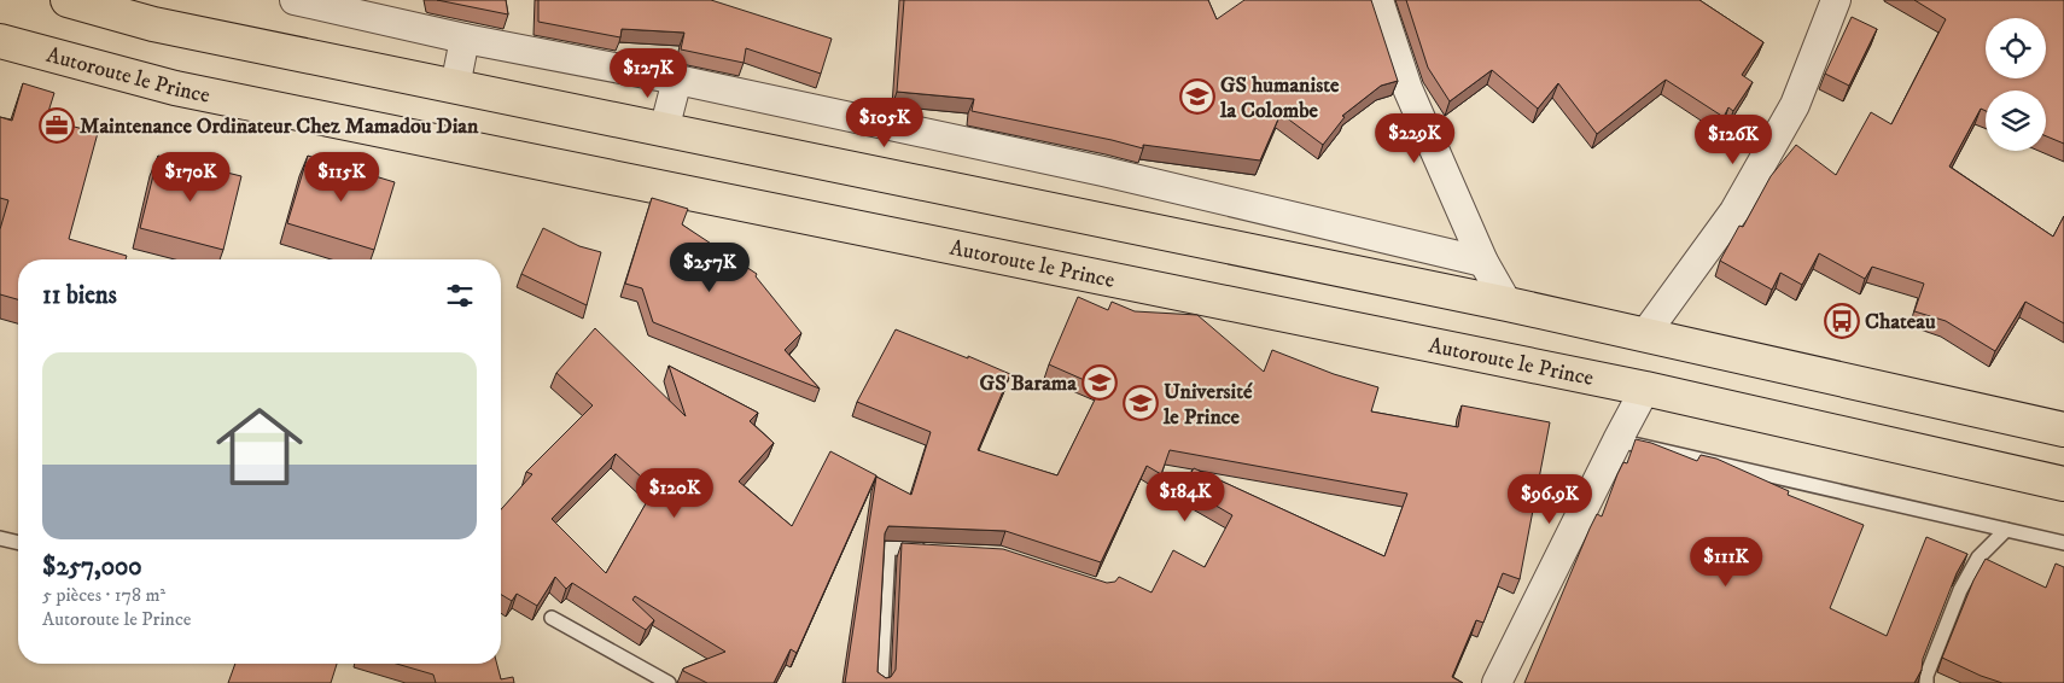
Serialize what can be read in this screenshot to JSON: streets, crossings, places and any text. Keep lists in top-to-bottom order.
{
  "streets": {
    "main road": ["Autoroute le Prince"]
  },
  "places": {
    "school or university": ["GS humaniste la Colombe", "GS Barama", "Université le Prince"],
    "office": ["Maintenance Ordinateur Chez Mamadou Dian"],
    "bus stop": ["Chateau"]
  },
  "page": {
    "price": [
      "$127K",
      "$105K",
      "$229K",
      "$126K",
      "$170K",
      "$115K",
      "$257K",
      "$120K",
      "$184K",
      "$96.9K",
      "$111K"
    ],
    "heading": "11 biens",
    "list": [
      {
        "name": "$257,000",
        "note": "5 pièces · 178 m² · Autoroute le Prince"
      }
    ]
  }
}
